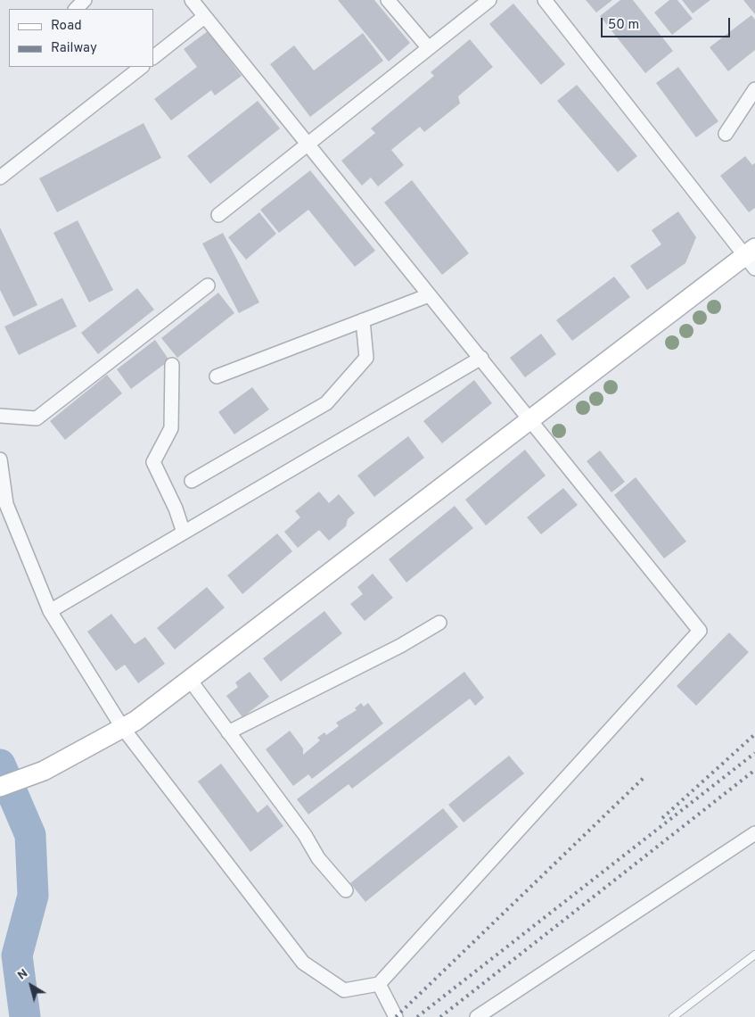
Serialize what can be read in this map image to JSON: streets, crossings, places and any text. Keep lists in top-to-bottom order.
{
  "legend": ["Road", "Railway"],
  "scale_bar": "50 m",
  "north": "top left"
}
